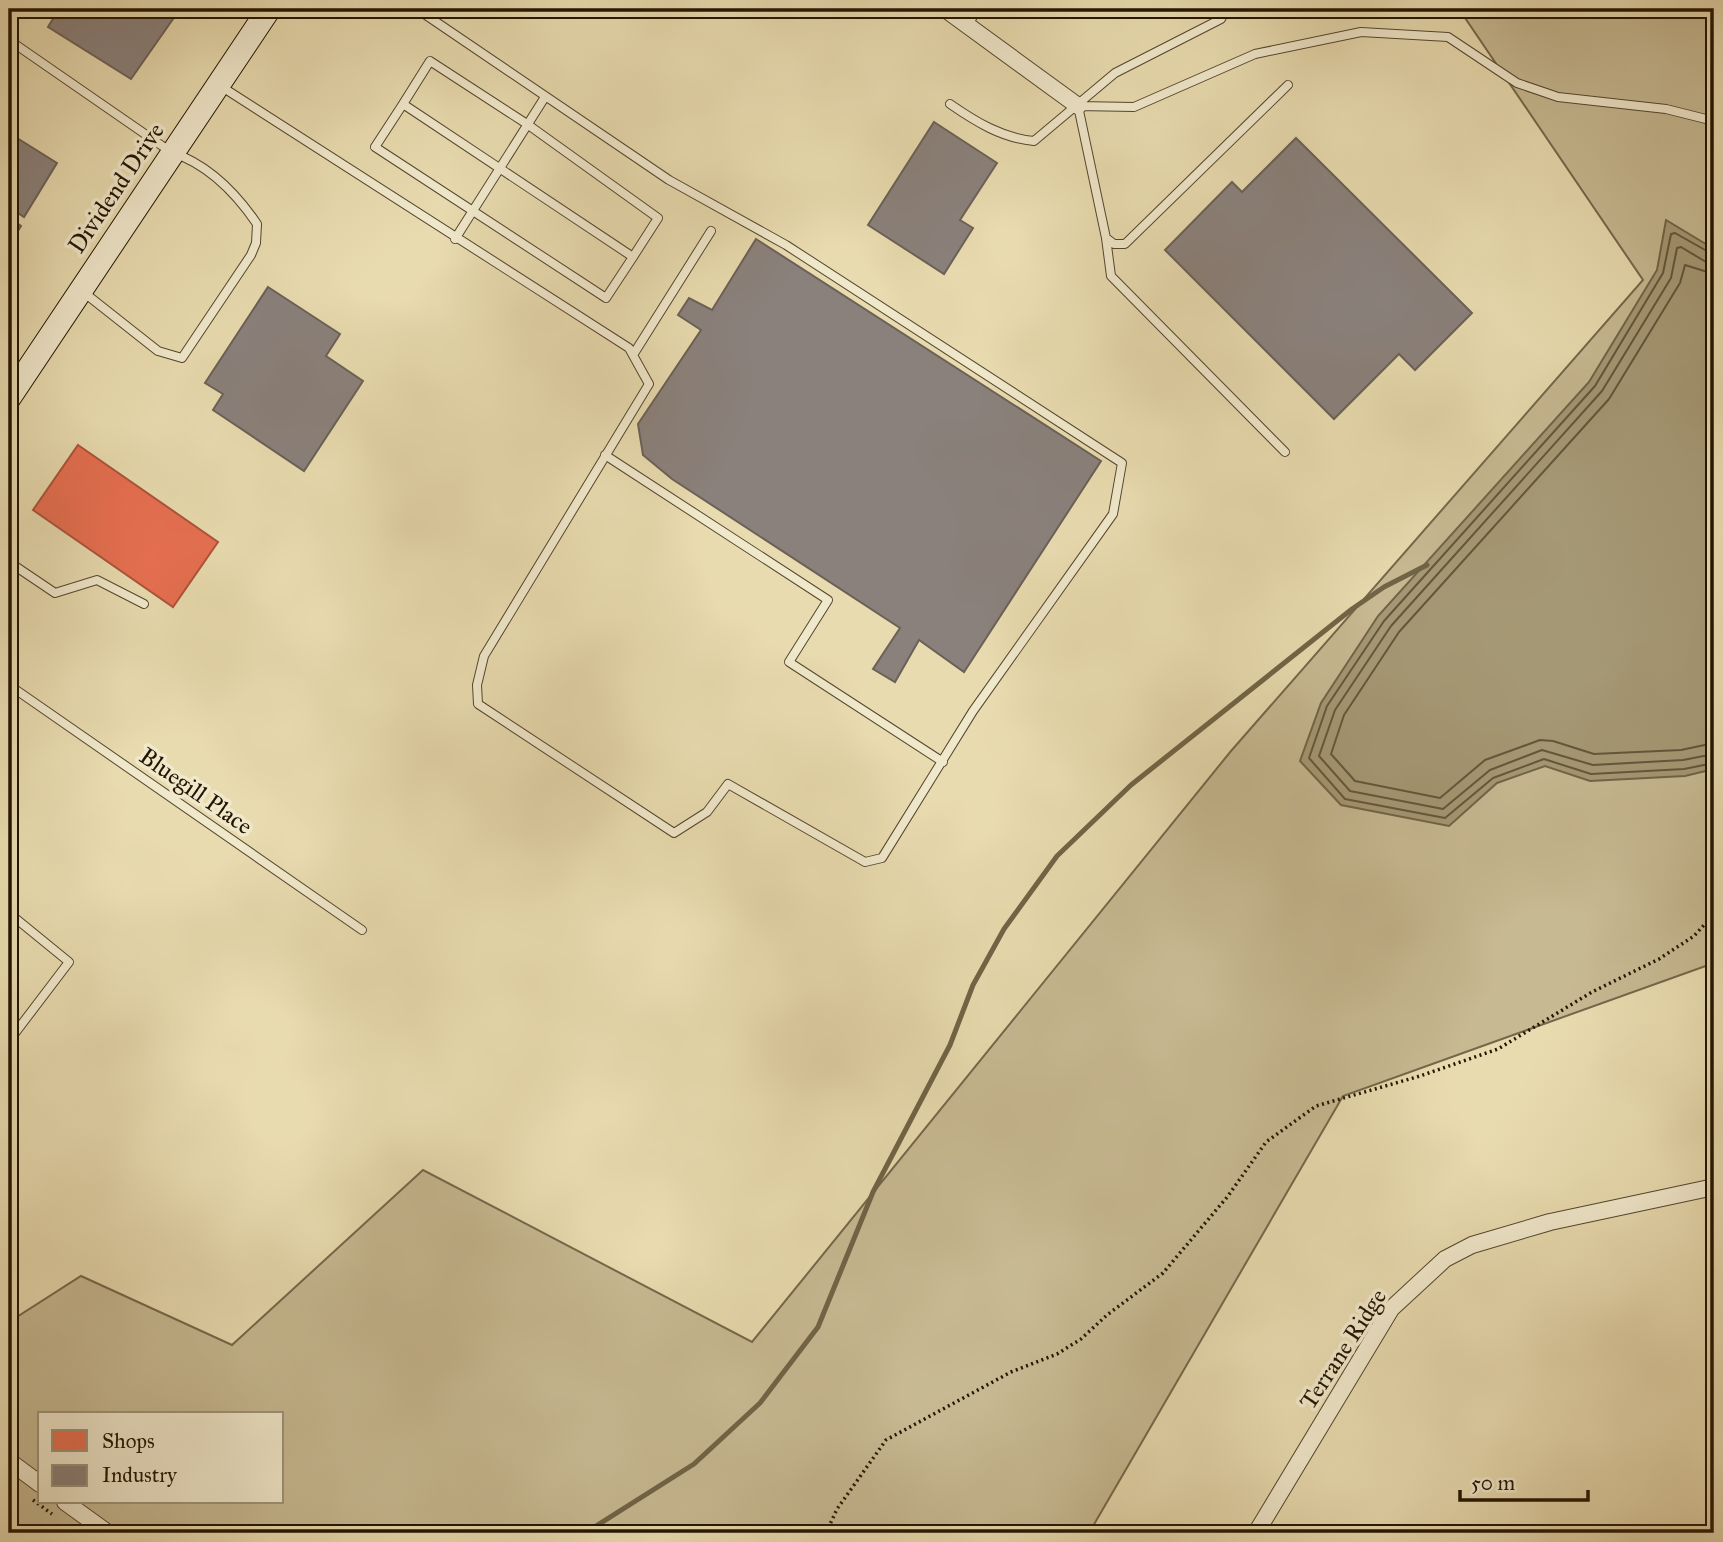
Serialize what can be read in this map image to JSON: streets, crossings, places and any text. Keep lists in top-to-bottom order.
{
  "streets": {
    "street": ["Dividend Drive", "Terrane Ridge"],
    "lane": ["Bluegill Place"]
  },
  "legend": ["Shops", "Industry"],
  "scale_bar": "50 m"
}
